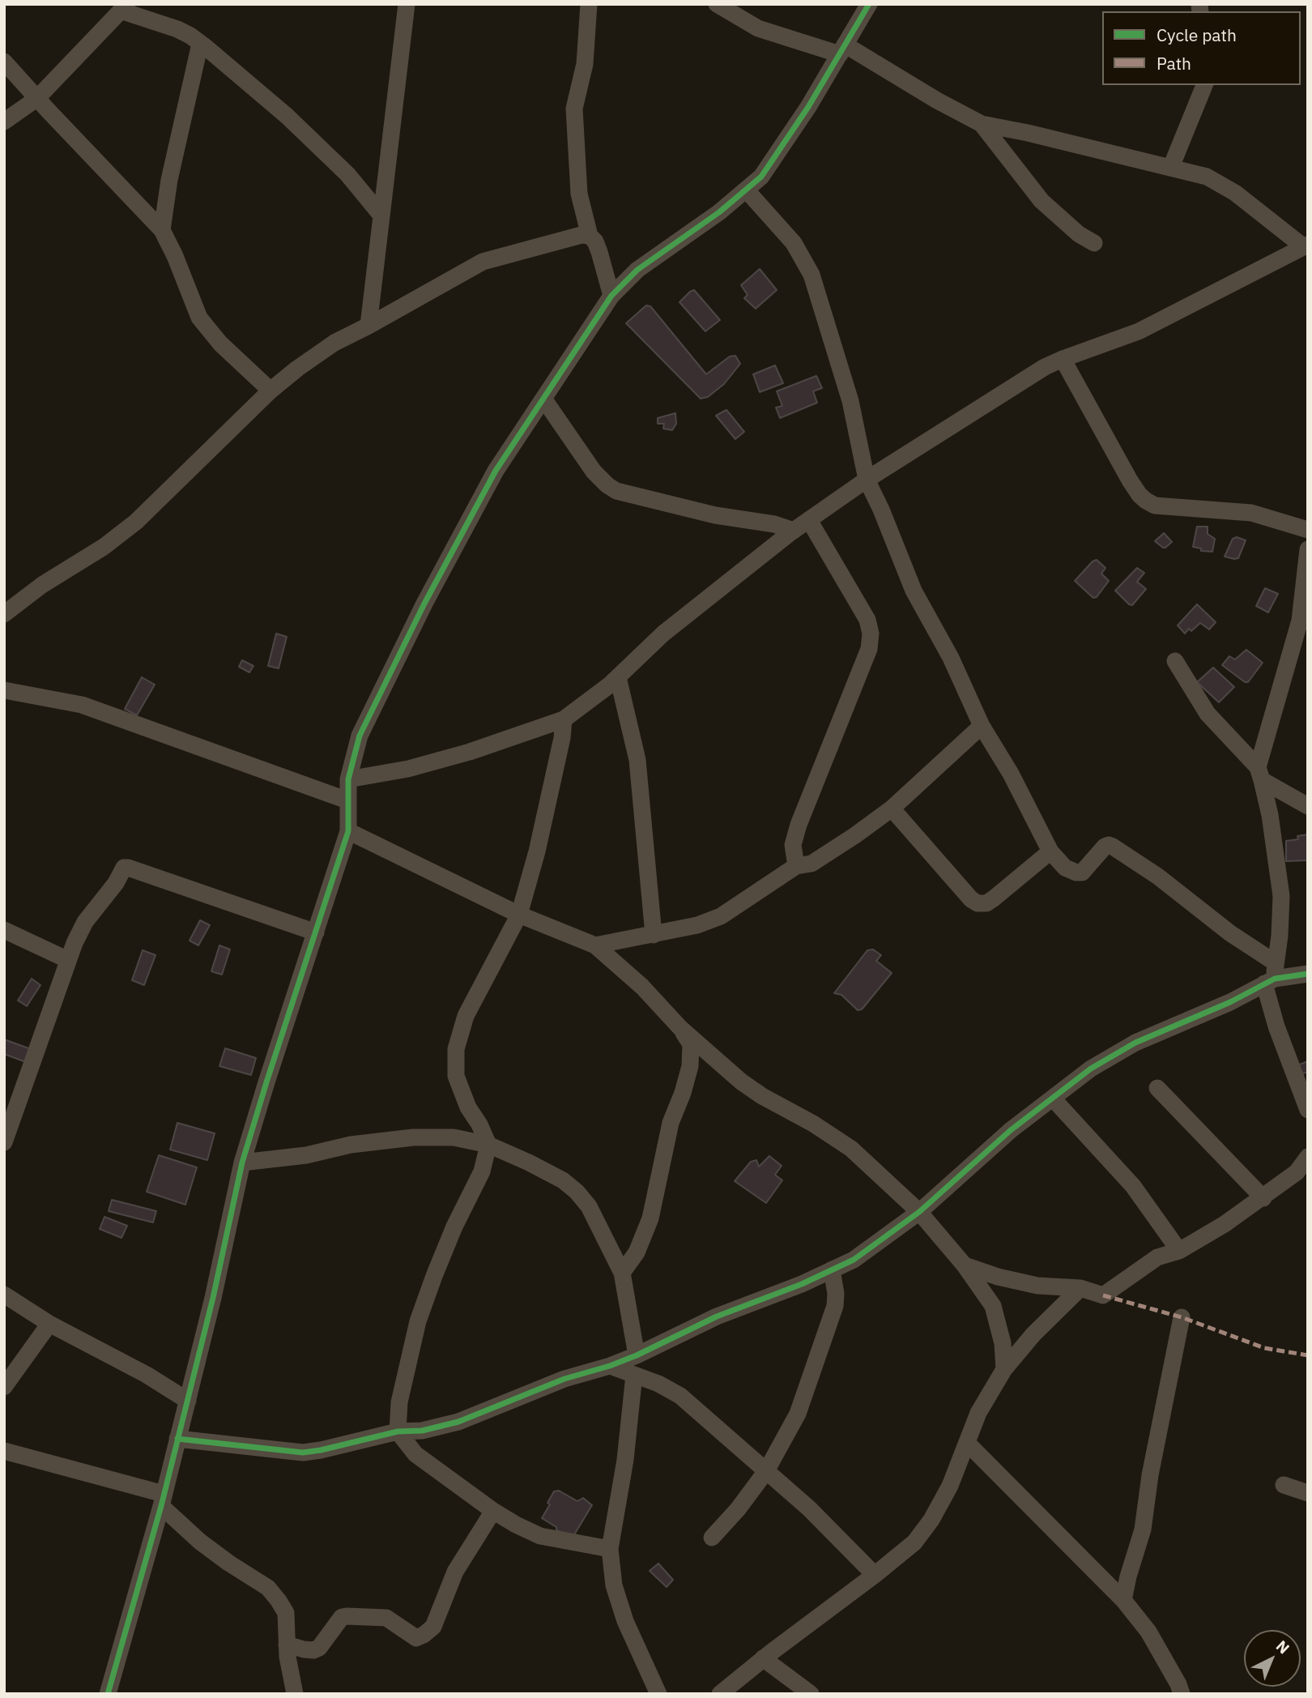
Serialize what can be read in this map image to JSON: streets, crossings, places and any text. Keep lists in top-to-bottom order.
{
  "legend": ["Cycle path", "Path"],
  "north": "top right"
}
